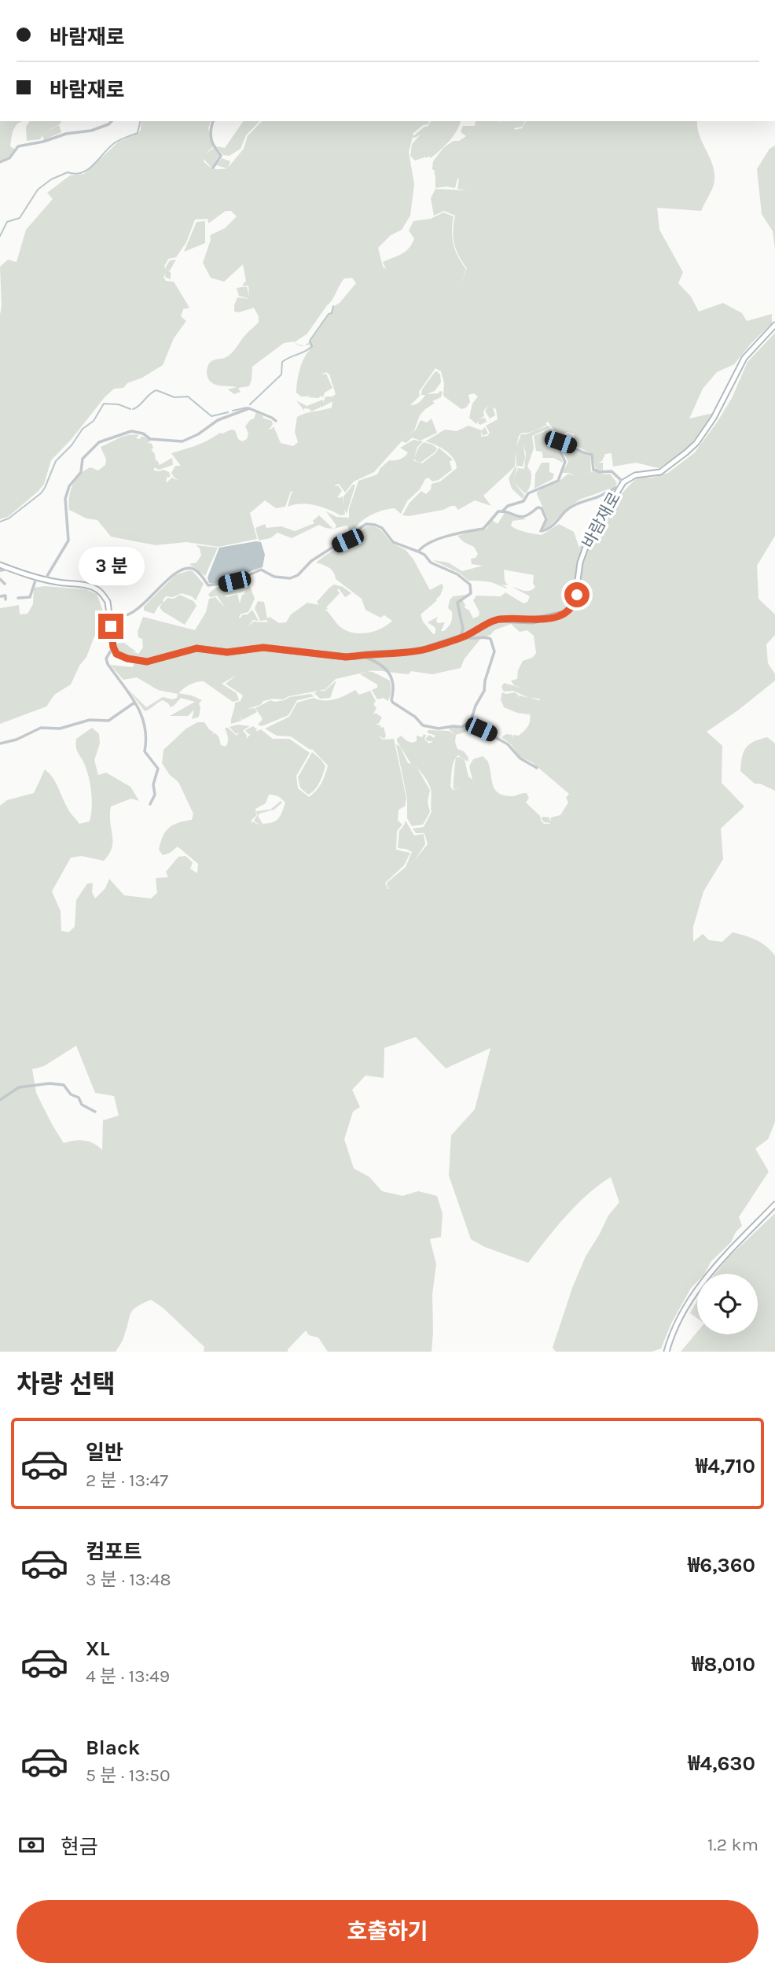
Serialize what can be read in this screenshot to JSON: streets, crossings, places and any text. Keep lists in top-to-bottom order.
{
  "streets": {
    "street": ["바람재로"]
  },
  "page": {
    "banner": ["바람재로", "바람재로"],
    "bubble": "3 분",
    "heading": "차량 선택",
    "list": [
      {
        "name": "일반",
        "note": "2 분 · 13:47",
        "value": "₩4,710"
      },
      {
        "name": "컴포트",
        "note": "3 분 · 13:48",
        "value": "₩6,360"
      },
      {
        "name": "XL",
        "note": "4 분 · 13:49",
        "value": "₩8,010"
      },
      {
        "name": "Black",
        "note": "5 분 · 13:50",
        "value": "₩4,630"
      }
    ],
    "pay": ["현금", "1.2 km"],
    "buttons": "호출하기"
  }
}
